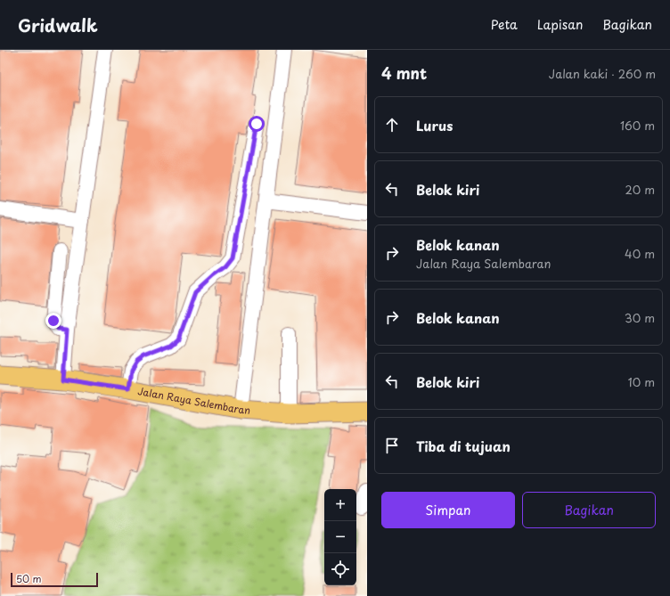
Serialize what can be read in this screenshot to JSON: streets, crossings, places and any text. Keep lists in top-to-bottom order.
{
  "streets": {
    "main road": ["Jalan Raya Salembaran"]
  },
  "scale_bar": "50 m",
  "page": {
    "header": "Gridwalk",
    "nav": ["Peta", "Lapisan", "Bagikan"],
    "heading": ["4 mnt", "Jalan kaki · 260 m"],
    "list": [
      ["Lurus", "160 m"],
      ["Belok kiri", "20 m"],
      ["Belok kanan", "Jalan Raya Salembaran", "40 m"],
      ["Belok kanan", "30 m"],
      ["Belok kiri", "10 m"],
      "Tiba di tujuan"
    ],
    "buttons": ["Simpan", "Bagikan"],
    "map_buttons": ["+", "−"],
    "scale": "50 m"
  }
}
